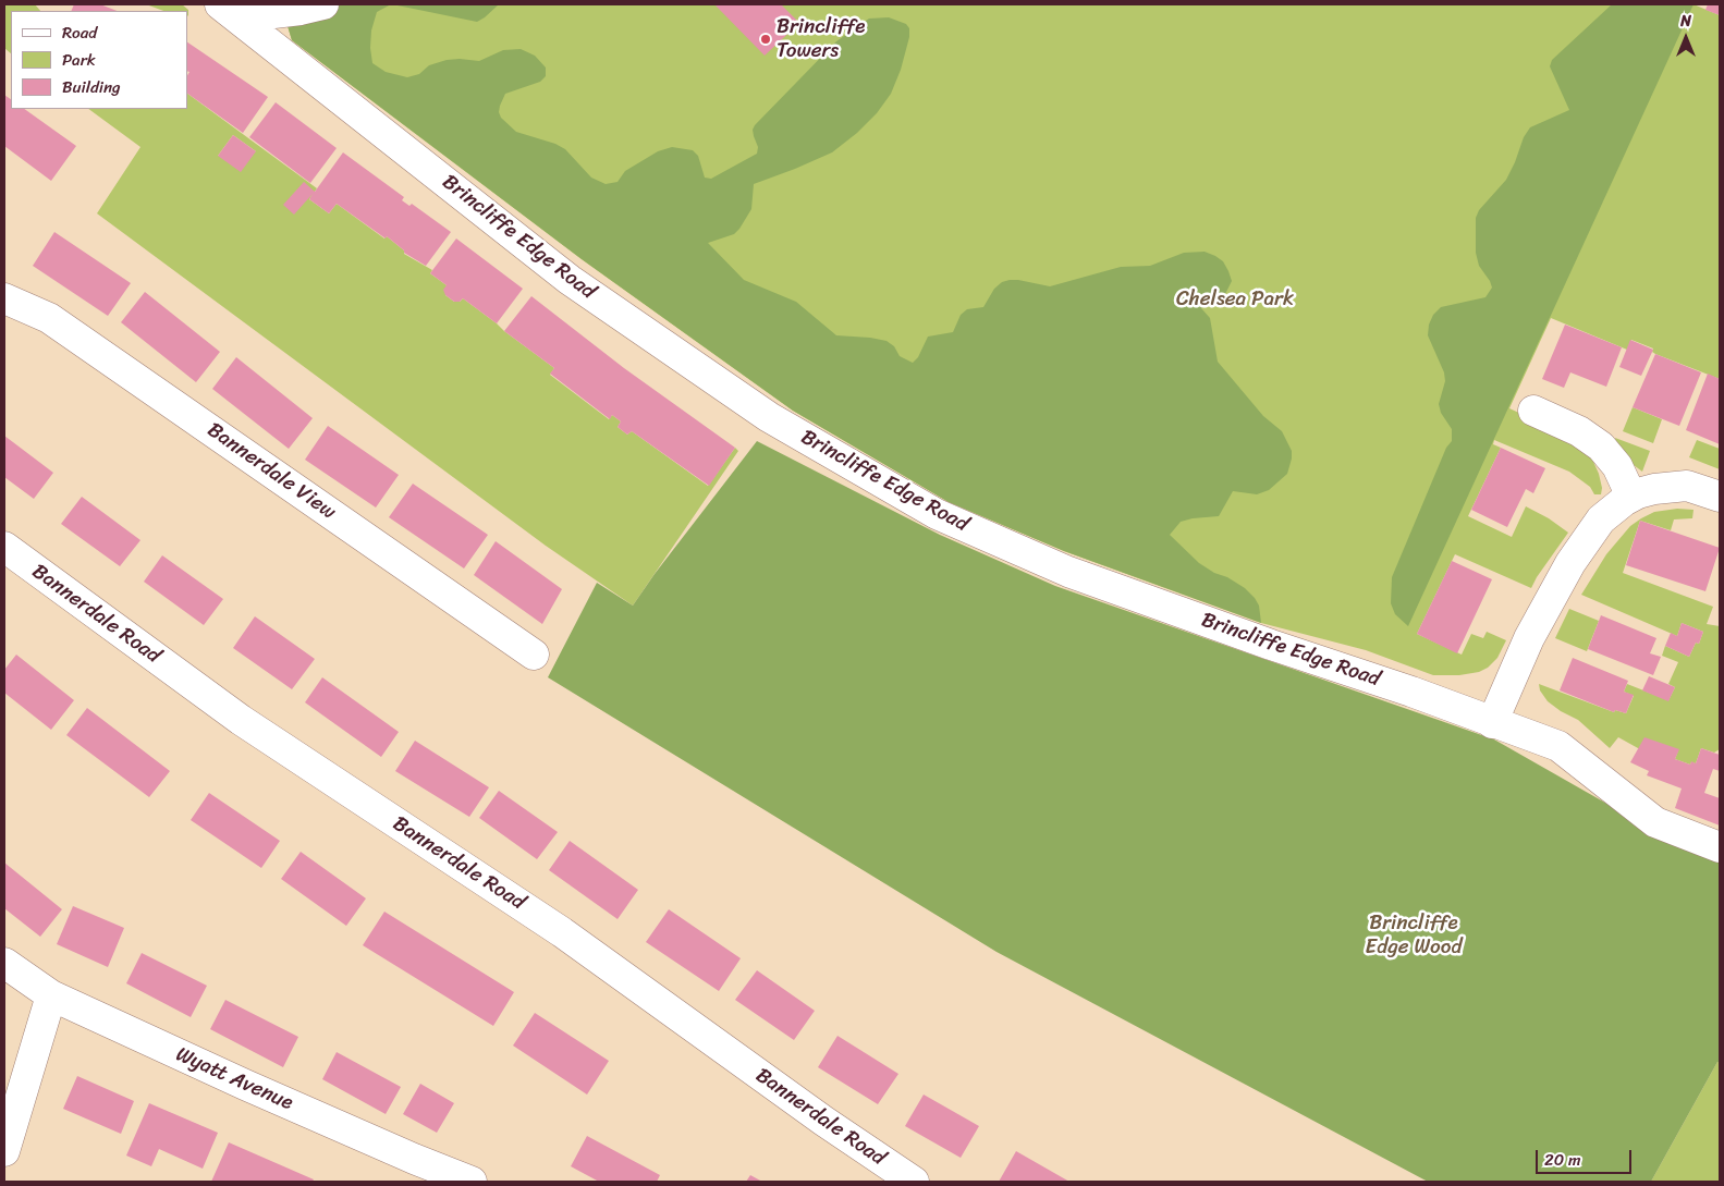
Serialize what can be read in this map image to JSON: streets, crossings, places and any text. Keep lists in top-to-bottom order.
{
  "streets": {
    "street": [
      "Brincliffe Edge Road",
      "Bannerdale View",
      "Bannerdale Road",
      "Wyatt Avenue"
    ]
  },
  "parks": ["Chelsea Park", "Brincliffe Edge Wood"],
  "places": ["Brincliffe Towers"],
  "legend": ["Road", "Park", "Building"],
  "scale_bar": "20 m",
  "north": "top"
}
